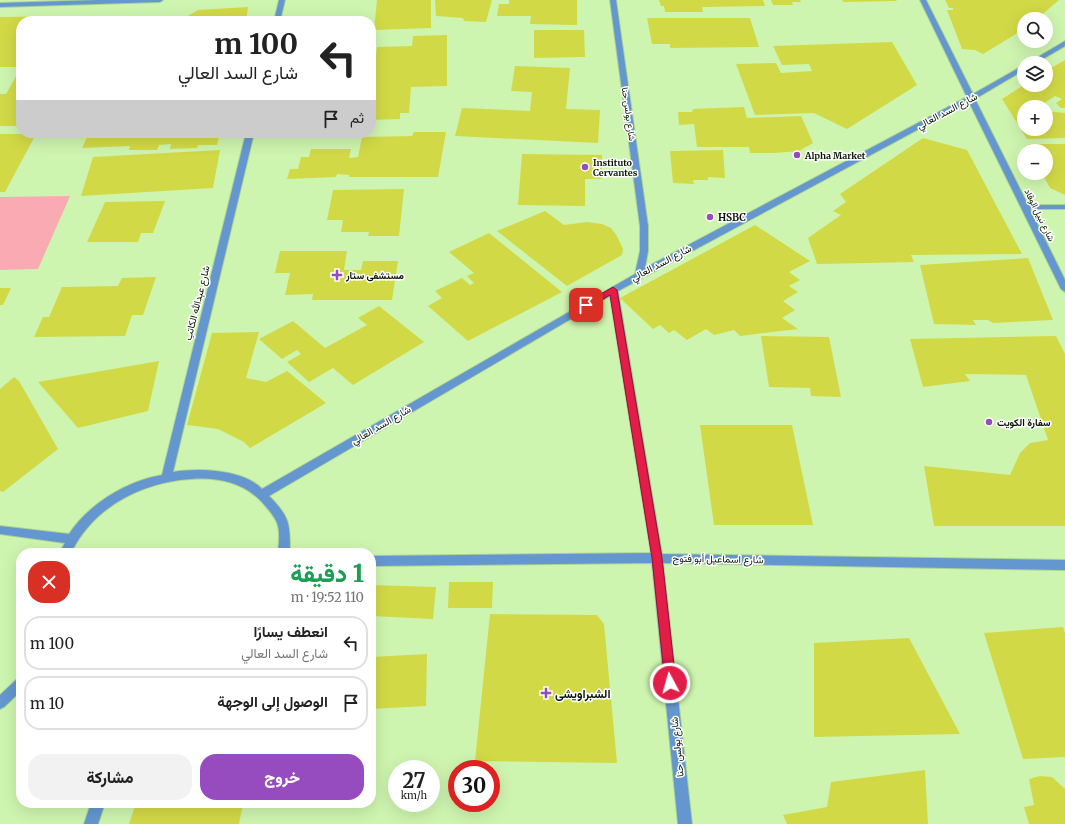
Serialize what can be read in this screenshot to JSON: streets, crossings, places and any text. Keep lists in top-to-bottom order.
{
  "streets": {
    "street": [
      "شارع السد العالي",
      "شارع بولس حنا",
      "شارع نبيل الوقاد",
      "شارع عبدالله الكاتب",
      "شارع اسماعيل أبو فتوح"
    ]
  },
  "crossings": [
    ["شارع السد العالي", "شارع بولس حنا"],
    ["شارع السد العالي", "شارع نبيل الوقاد"],
    ["شارع بولس حنا", "شارع اسماعيل أبو فتوح"]
  ],
  "places": {
    "other": [
      "Alpha Market",
      "Instituto Cervantes",
      "HSBC",
      "سفارة الكويت"
    ],
    "health": ["مستشفى ستار", "الشبراويشى"]
  },
  "page": {
    "map_buttons": ["+", "−"],
    "turn": ["100 m", "شارع السد العالي"],
    "then": "ثم",
    "heading": ["1 دقيقة", "110 m · 19:52"],
    "list": [
      {
        "name": "انعطف يسارًا",
        "note": "شارع السد العالي",
        "value": "100 m"
      },
      {
        "name": "الوصول إلى الوجهة",
        "value": "10 m"
      }
    ],
    "buttons": ["خروج", "مشاركة"],
    "speed": "27 km/h",
    "limit": "30"
  }
}
